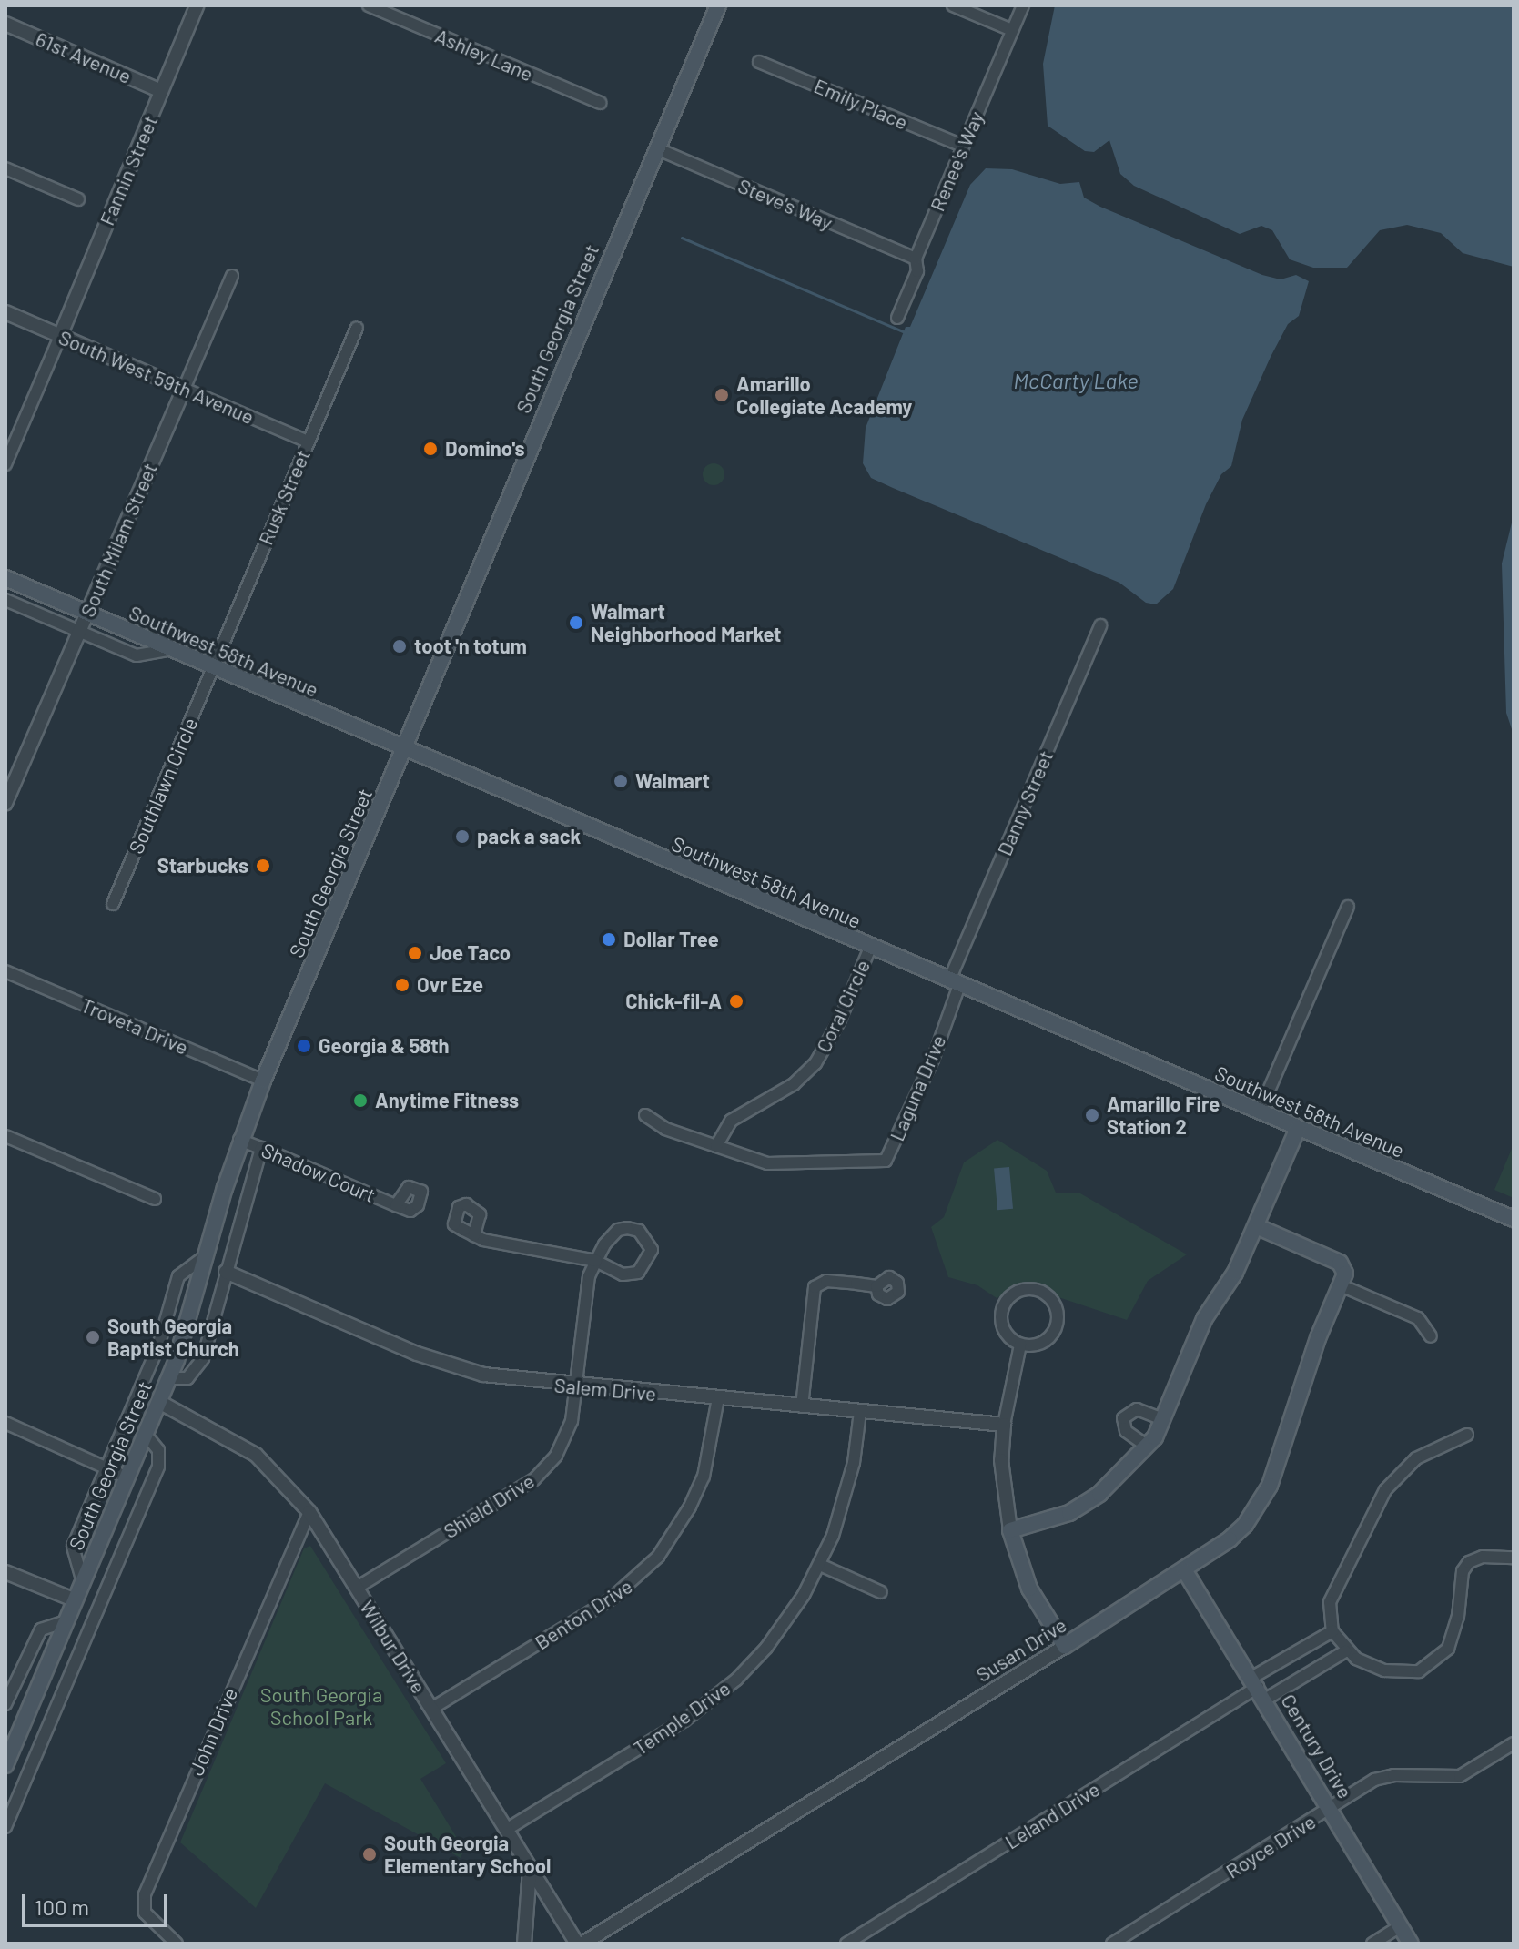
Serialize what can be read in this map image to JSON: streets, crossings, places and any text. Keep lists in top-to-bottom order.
{
  "streets": {
    "main road": [
      "South Georgia Street",
      "Southwest 58th Avenue",
      "Susan Drive",
      "Century Drive"
    ],
    "street": [
      "Ashley Lane",
      "61st Avenue",
      "Emily Place",
      "Renee's Way",
      "Fannin Street",
      "Steve's Way",
      "South West 59th Avenue",
      "Rusk Street",
      "South Milam Street",
      "Southlawn Circle",
      "Danny Street",
      "Coral Circle",
      "Troveta Drive",
      "Laguna Drive",
      "Shadow Court",
      "Salem Drive",
      "Shield Drive",
      "Benton Drive",
      "Wilbur Drive",
      "Temple Drive",
      "John Drive",
      "Leland Drive",
      "Royce Drive"
    ]
  },
  "crossings": [
    ["61st Avenue", "Fannin Street"],
    ["Emily Place", "Renee's Way"],
    ["Renee's Way", "Steve's Way"],
    ["Fannin Street", "South West 59th Avenue"],
    ["Steve's Way", "South Georgia Street"],
    ["South Georgia Street", "Southwest 58th Avenue"],
    ["South Georgia Street", "Troveta Drive"],
    ["South Georgia Street", "Shadow Court"],
    ["South Georgia Street", "Wilbur Drive"],
    ["South West 59th Avenue", "Rusk Street"],
    ["South West 59th Avenue", "South Milam Street"],
    ["Rusk Street", "Southwest 58th Avenue"],
    ["Rusk Street", "Southlawn Circle"],
    ["South Milam Street", "Southwest 58th Avenue"],
    ["Southwest 58th Avenue", "Southlawn Circle"],
    ["Southwest 58th Avenue", "Danny Street"],
    ["Southwest 58th Avenue", "Coral Circle"],
    ["Southwest 58th Avenue", "Laguna Drive"],
    ["Danny Street", "Laguna Drive"],
    ["Coral Circle", "Laguna Drive"],
    ["Salem Drive", "Shield Drive"],
    ["Salem Drive", "Benton Drive"],
    ["Salem Drive", "Temple Drive"],
    ["Shield Drive", "Wilbur Drive"],
    ["Benton Drive", "Wilbur Drive"],
    ["Wilbur Drive", "Susan Drive"],
    ["Wilbur Drive", "Temple Drive"],
    ["Wilbur Drive", "John Drive"],
    ["Susan Drive", "Century Drive"],
    ["Century Drive", "Leland Drive"],
    ["Century Drive", "Royce Drive"]
  ],
  "water": ["McCarty Lake"],
  "parks": ["South Georgia School Park"],
  "places": [
    "Amarillo Collegiate Academy",
    "Domino's",
    "Walmart Neighborhood Market",
    "toot 'n totum",
    "Walmart",
    "pack a sack",
    "Starbucks",
    "Dollar Tree",
    "Joe Taco",
    "Ovr Eze",
    "Chick-fil-A",
    "Georgia & 58th",
    "Anytime Fitness",
    "Amarillo Fire Station 2",
    "South Georgia Baptist Church",
    "South Georgia Elementary School"
  ],
  "scale_bar": "100 m"
}
